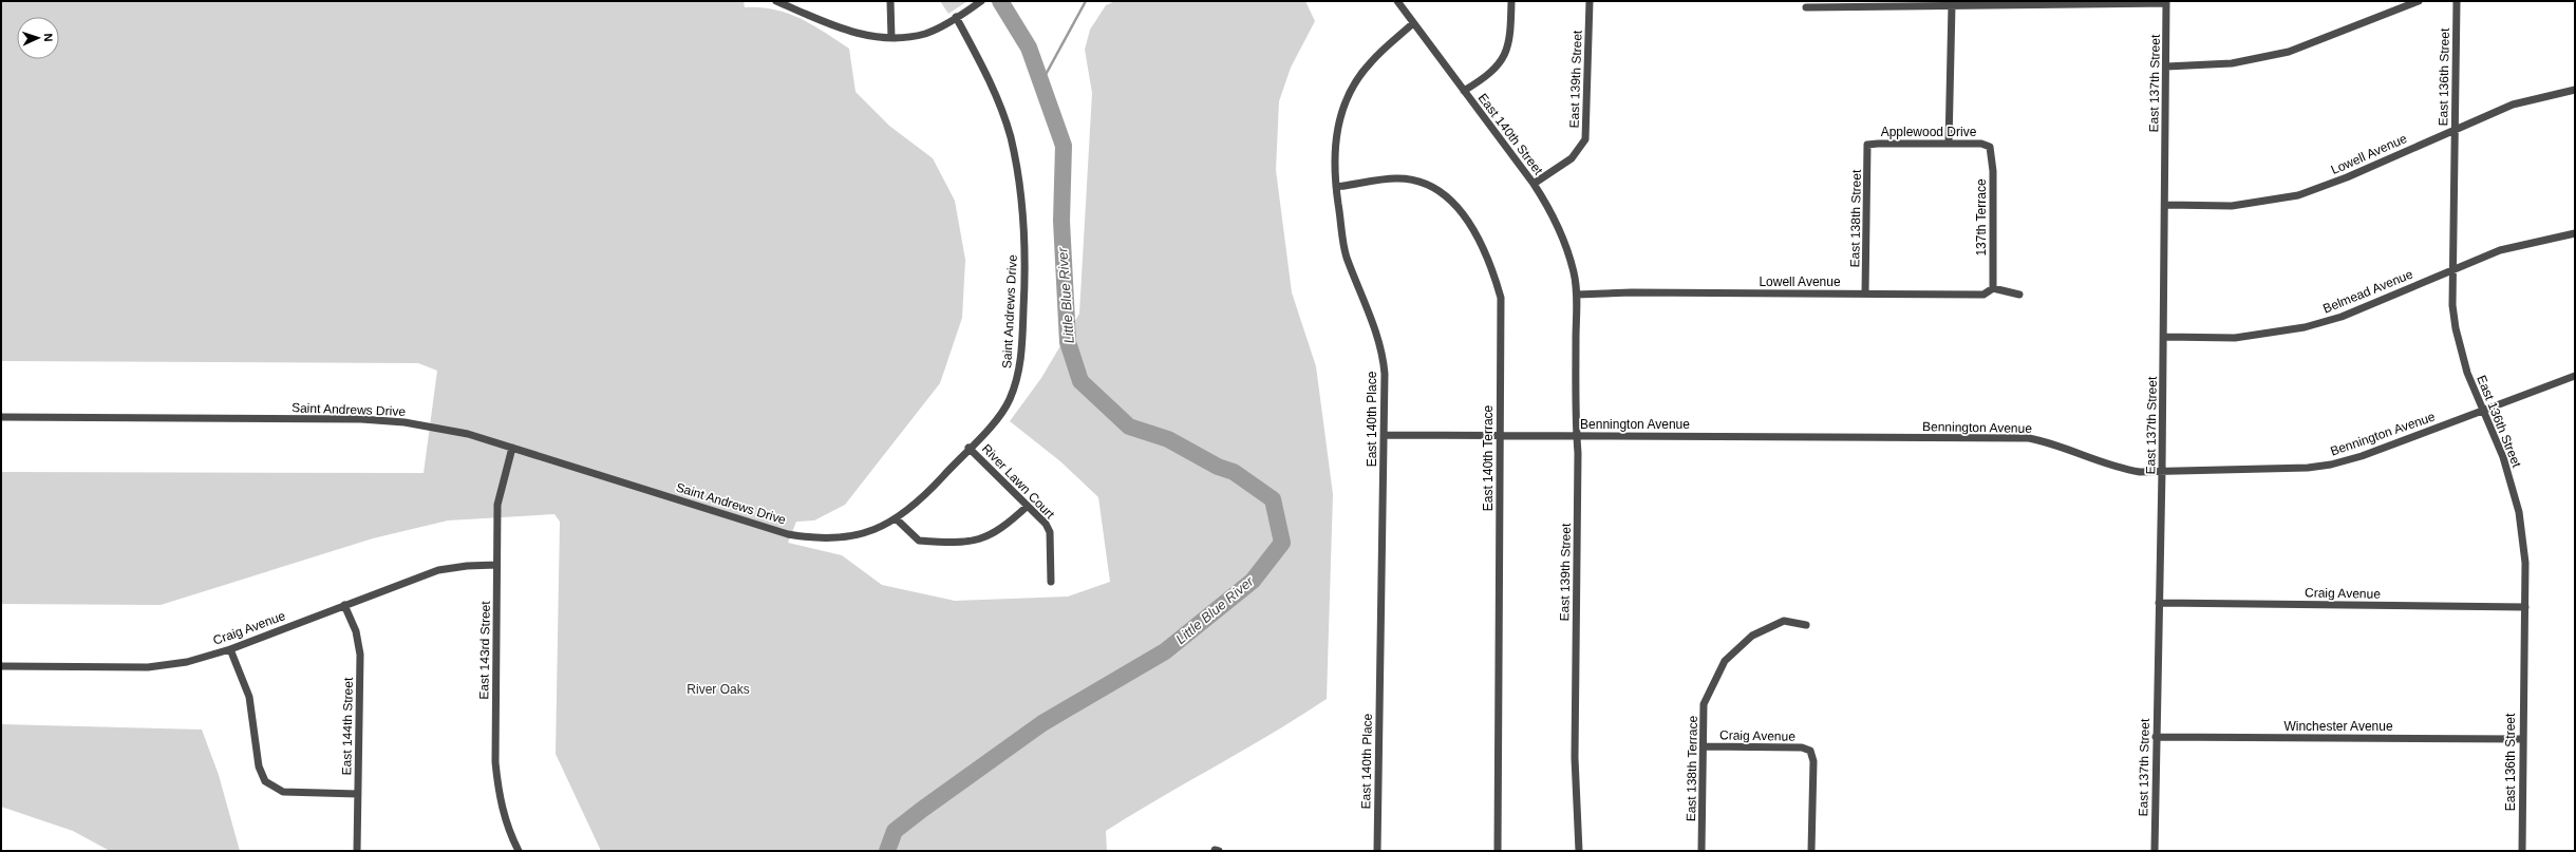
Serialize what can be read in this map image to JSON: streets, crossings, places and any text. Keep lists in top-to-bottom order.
{
  "streets": {
    "street": [
      "East 136th Street",
      "East 139th Street",
      "East 137th Street",
      "Applewood Drive",
      "East 140th Street",
      "Lowell Avenue",
      "137th Terrace",
      "East 138th Street",
      "Belmead Avenue",
      "Saint Andrews Drive",
      "East 140th Place",
      "Bennington Avenue",
      "East 140th Terrace",
      "River Lawn Court",
      "Craig Avenue",
      "East 143rd Street",
      "East 144th Street",
      "Winchester Avenue",
      "East 138th Terrace"
    ]
  },
  "crossings": [
    ["East 136th Street", "Lowell Avenue"],
    ["East 136th Street", "Belmead Avenue"],
    ["East 136th Street", "Bennington Avenue"],
    ["East 136th Street", "Craig Avenue"],
    ["East 136th Street", "Winchester Avenue"],
    ["East 139th Street", "East 140th Street"],
    ["East 139th Street", "Lowell Avenue"],
    ["East 139th Street", "Bennington Avenue"],
    ["East 137th Street", "Lowell Avenue"],
    ["East 137th Street", "Belmead Avenue"],
    ["East 137th Street", "Bennington Avenue"],
    ["East 137th Street", "Craig Avenue"],
    ["East 137th Street", "Winchester Avenue"],
    ["Applewood Drive", "137th Terrace"],
    ["Applewood Drive", "East 138th Street"],
    ["East 140th Street", "Lowell Avenue"],
    ["East 140th Street", "East 140th Place"],
    ["Lowell Avenue", "137th Terrace"],
    ["Lowell Avenue", "East 138th Street"],
    ["Saint Andrews Drive", "River Lawn Court"],
    ["Saint Andrews Drive", "East 143rd Street"],
    ["East 140th Place", "Bennington Avenue"],
    ["East 140th Place", "East 140th Terrace"],
    ["Bennington Avenue", "East 140th Terrace"],
    ["Craig Avenue", "East 143rd Street"],
    ["Craig Avenue", "East 144th Street"],
    ["Craig Avenue", "East 138th Terrace"]
  ],
  "water": ["Little Blue River"],
  "parks": ["River Oaks"],
  "north": "right"
}
